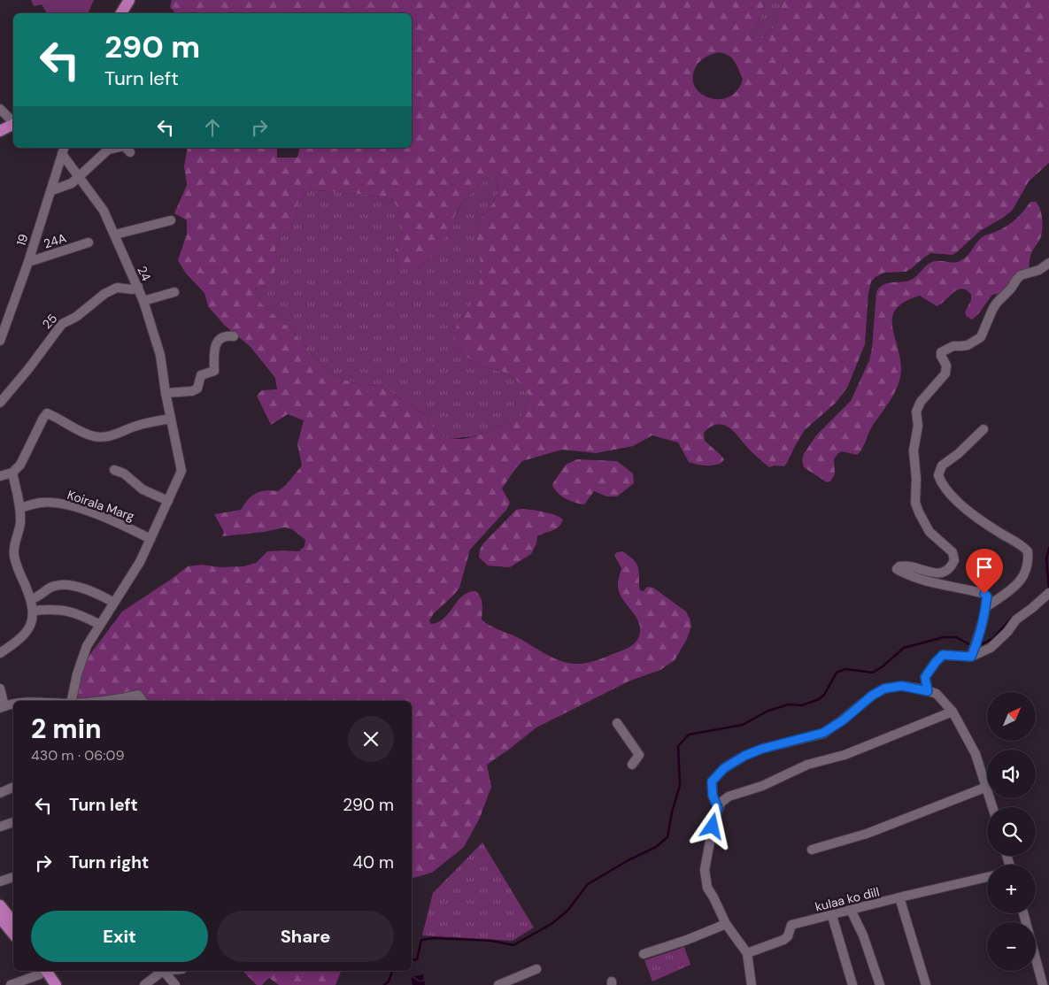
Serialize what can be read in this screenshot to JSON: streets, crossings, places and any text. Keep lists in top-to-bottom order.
{
  "streets": {
    "street": [
      "19",
      "24A",
      "24",
      "25",
      "Koirala Marg",
      "kulaa ko dill"
    ]
  },
  "crossings": [
    ["19", "24A"],
    ["19", "24"],
    ["24", "25"],
    ["24", "Koirala Marg"]
  ],
  "north": "top right",
  "page": {
    "turn": ["290 m", "Turn left"],
    "map_buttons": ["+", "−"],
    "heading": ["2 min", "430 m · 06:09"],
    "list": [
      {
        "name": "Turn left",
        "value": "290 m"
      },
      {
        "name": "Turn right",
        "value": "40 m"
      }
    ],
    "buttons": ["Exit", "Share"]
  }
}
